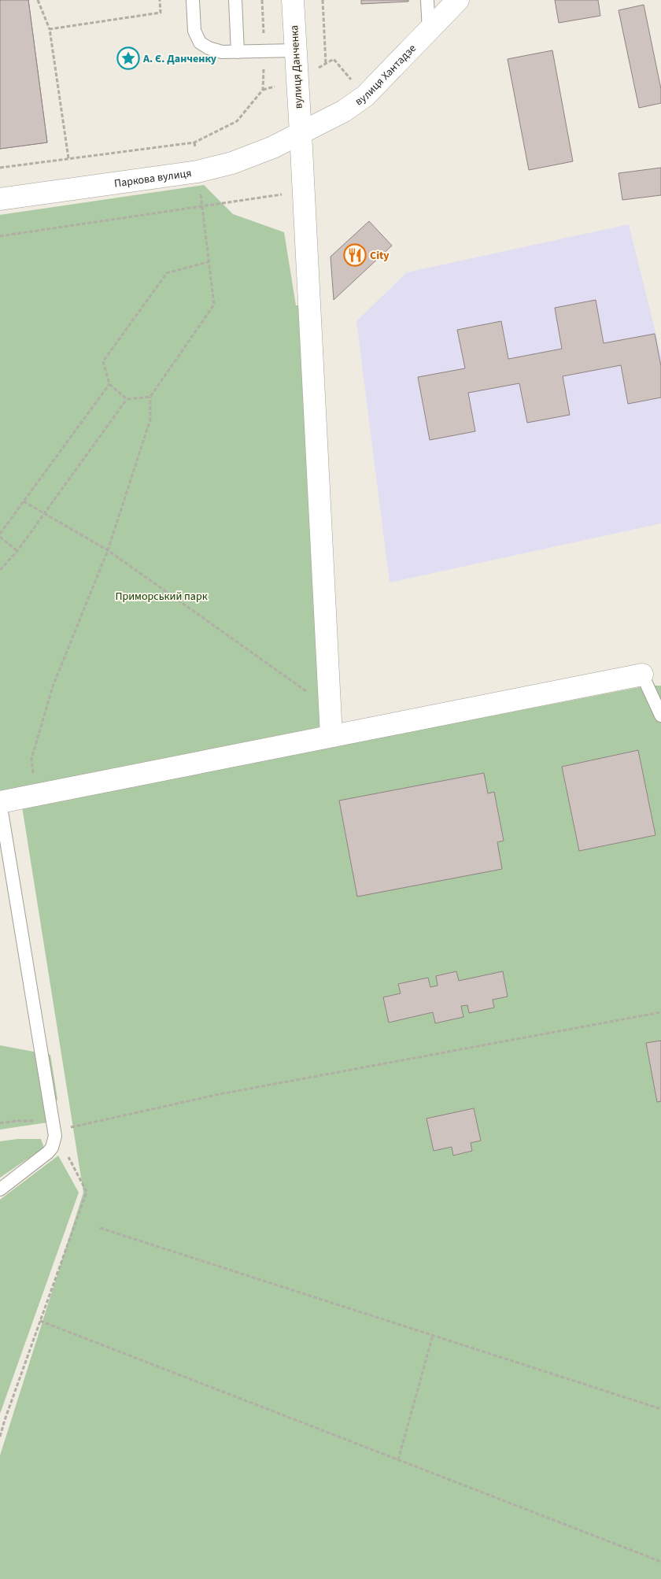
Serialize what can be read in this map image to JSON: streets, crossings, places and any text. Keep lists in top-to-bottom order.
{
  "streets": {
    "street": ["вулиця Данченка", "вулиця Хантадзе", "Паркова вулиця"]
  },
  "crossings": [
    ["вулиця Данченка", "вулиця Хантадзе"],
    ["вулиця Данченка", "Паркова вулиця"],
    ["вулиця Хантадзе", "Паркова вулиця"]
  ],
  "parks": ["Приморський парк"],
  "places": {
    "place": ["А. Є. Данченку"],
    "restaurant": ["City"]
  }
}
